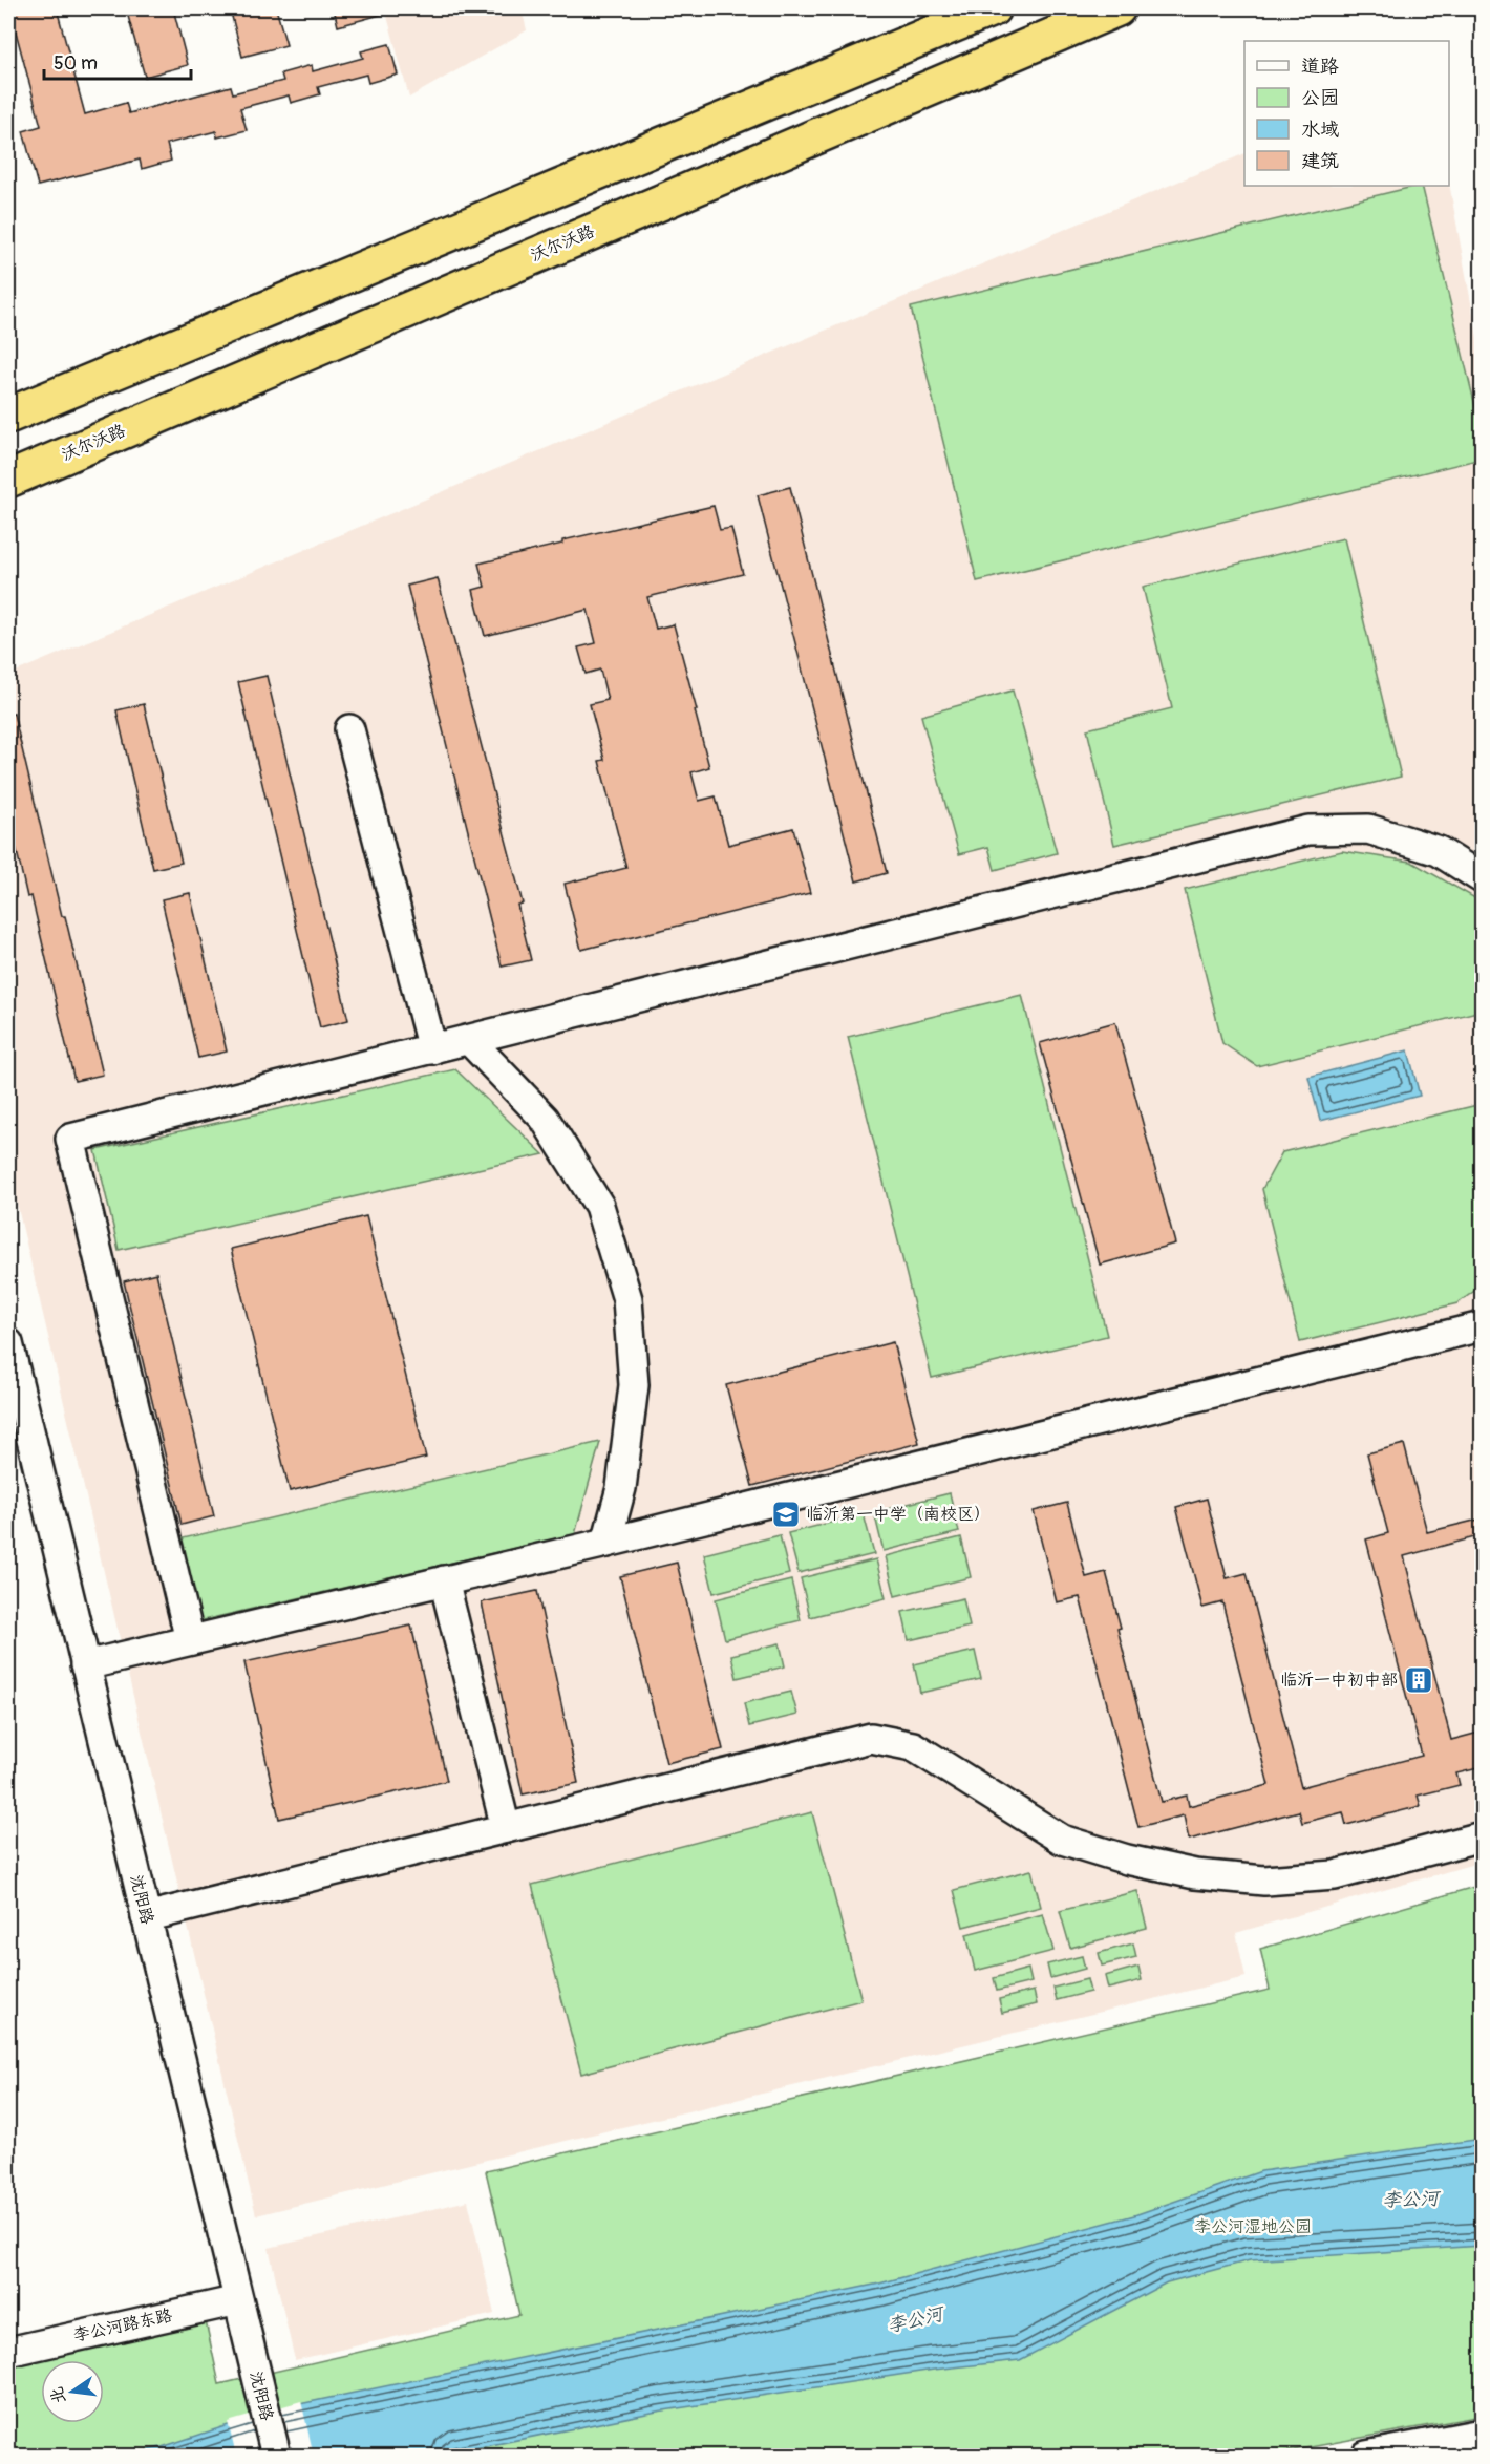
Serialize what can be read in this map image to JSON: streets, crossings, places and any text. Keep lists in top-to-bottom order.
{
  "streets": {
    "highway": ["沃尔沃路"],
    "street": ["沈阳路", "李公河路东路"]
  },
  "crossings": [
    ["沈阳路", "李公河路东路"]
  ],
  "water": ["李公河"],
  "parks": ["李公河湿地公园"],
  "places": {
    "school or university": ["临沂第一中学（南校区）"],
    "building": ["临沂一中初中部"]
  },
  "legend": [
    "道路",
    "公园",
    "水域",
    "建筑"
  ],
  "scale_bar": "50 m",
  "north": "left"
}
